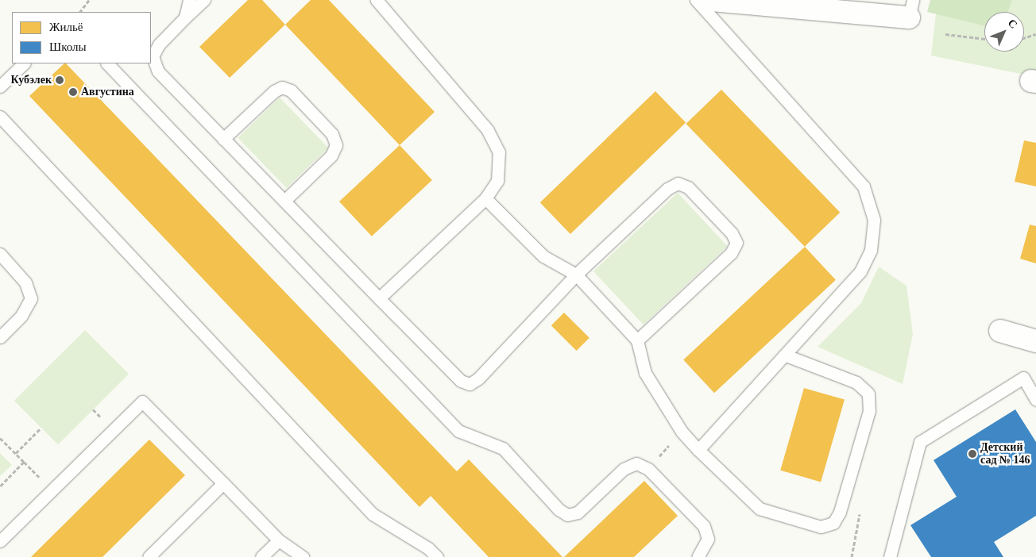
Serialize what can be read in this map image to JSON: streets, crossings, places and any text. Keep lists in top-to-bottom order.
{
  "places": ["Кубэлек", "Августина", "Детский сад № 146"],
  "legend": ["Жильё", "Школы"],
  "north": "top right"
}
